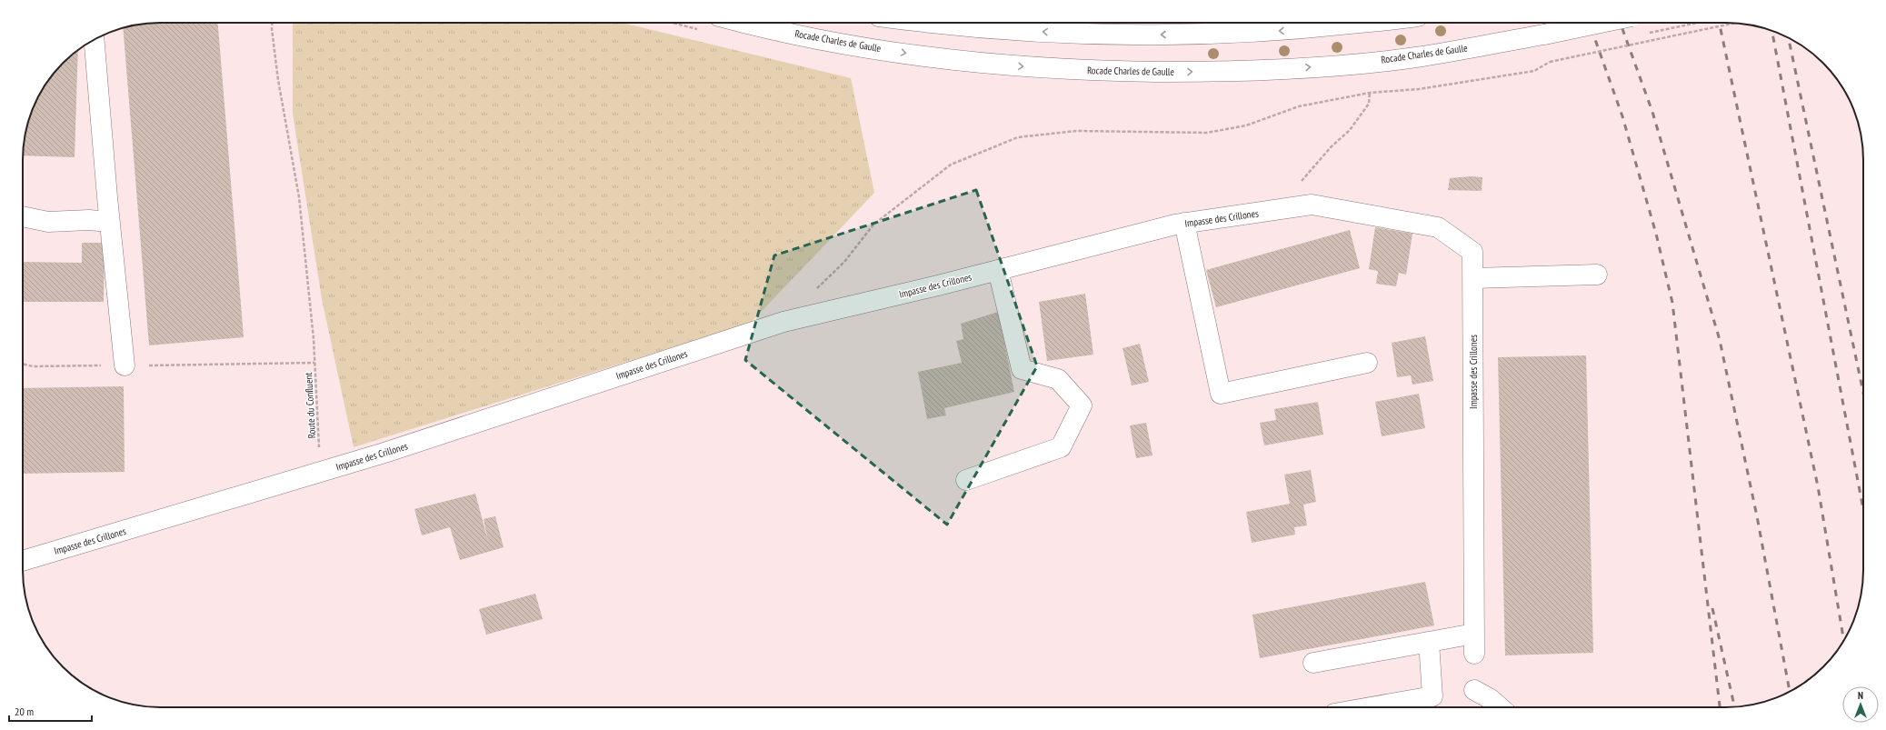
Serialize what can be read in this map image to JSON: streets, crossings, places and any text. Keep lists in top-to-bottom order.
{
  "streets": {
    "street": ["Rocade Charles de Gaulle", "Impasse des Crillones"],
    "path": ["Route du Confluent"]
  },
  "crossings": [
    ["Impasse des Crillones", "Route du Confluent"]
  ],
  "scale_bar": "20 m",
  "north": "top"
}
